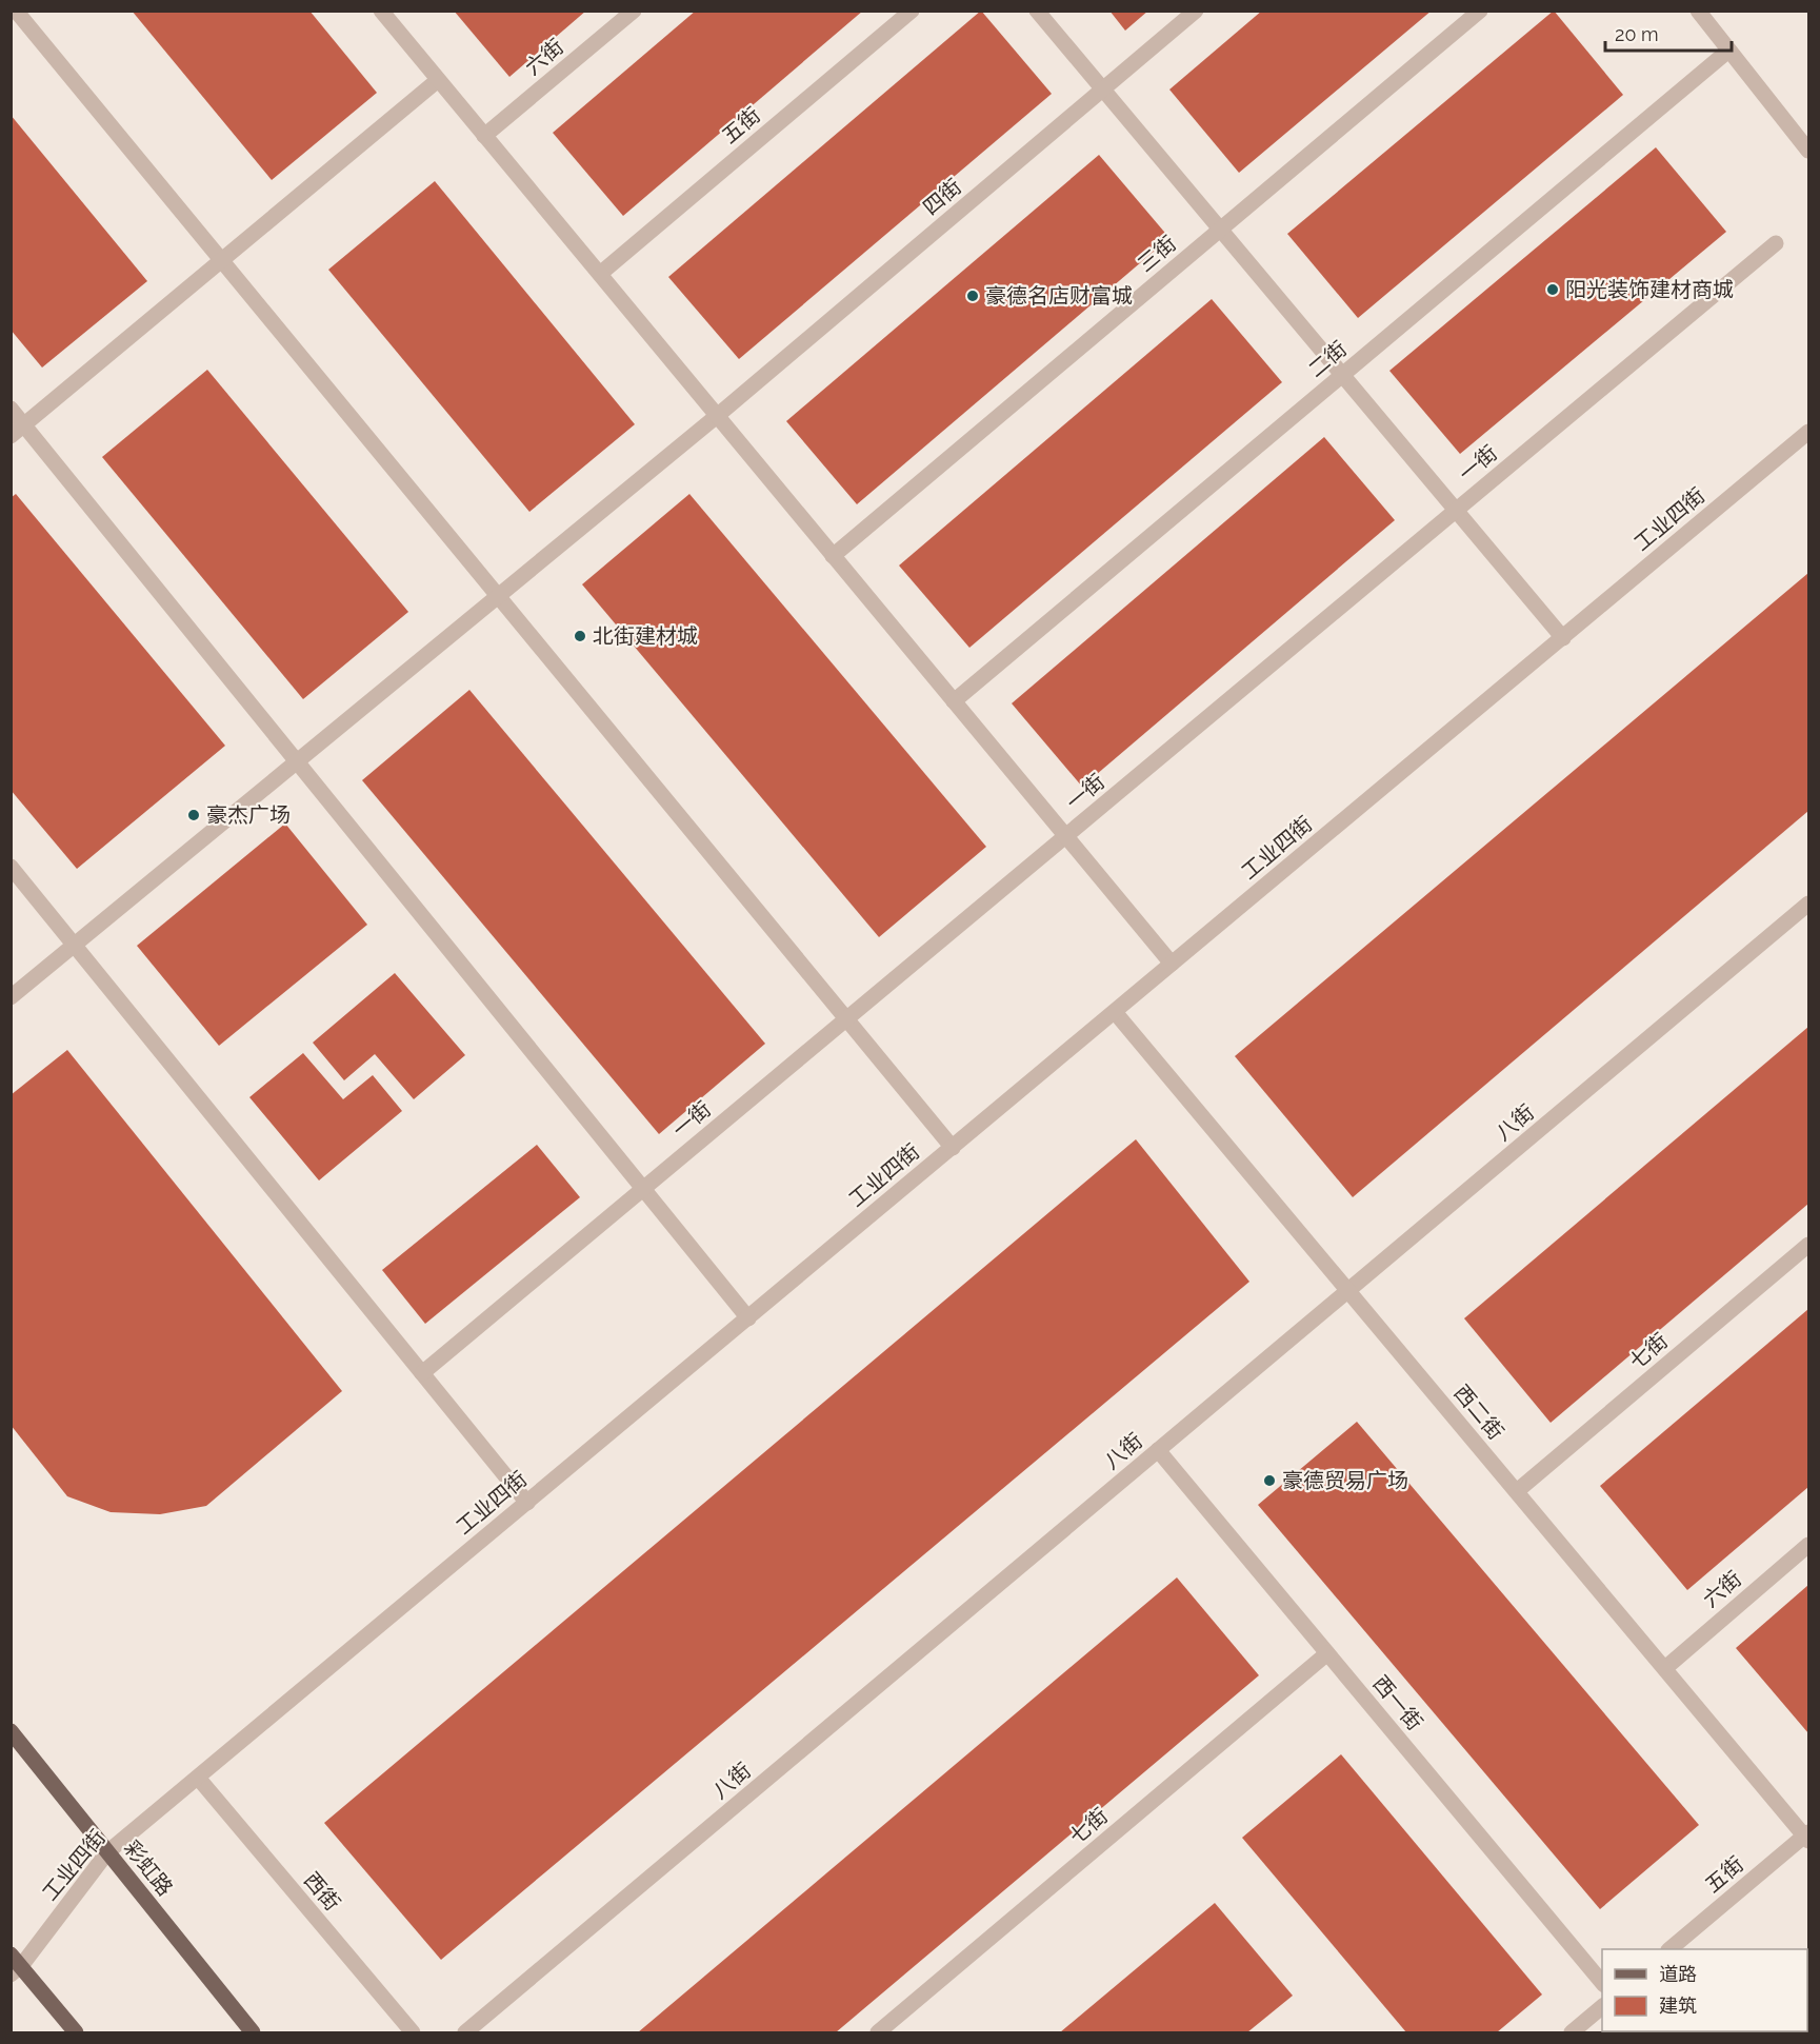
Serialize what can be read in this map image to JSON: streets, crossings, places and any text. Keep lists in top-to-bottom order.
{
  "streets": {
    "main road": ["彩虹路"],
    "street": [
      "六街",
      "五街",
      "四街",
      "三街",
      "二街",
      "一街",
      "工业四街",
      "八街",
      "七街",
      "西二街",
      "西一街",
      "西街"
    ]
  },
  "crossings": [
    ["六街", "西二街"],
    ["五街", "西二街"],
    ["工业四街", "西二街"],
    ["工业四街", "彩虹路"],
    ["工业四街", "西街"],
    ["八街", "西二街"],
    ["八街", "西一街"],
    ["七街", "西二街"],
    ["七街", "西一街"]
  ],
  "places": [
    "阳光装饰建材商城",
    "豪德名店财富城",
    "北街建材城",
    "豪杰广场",
    "豪德贸易广场"
  ],
  "legend": ["道路", "建筑"],
  "scale_bar": "20 m"
}
